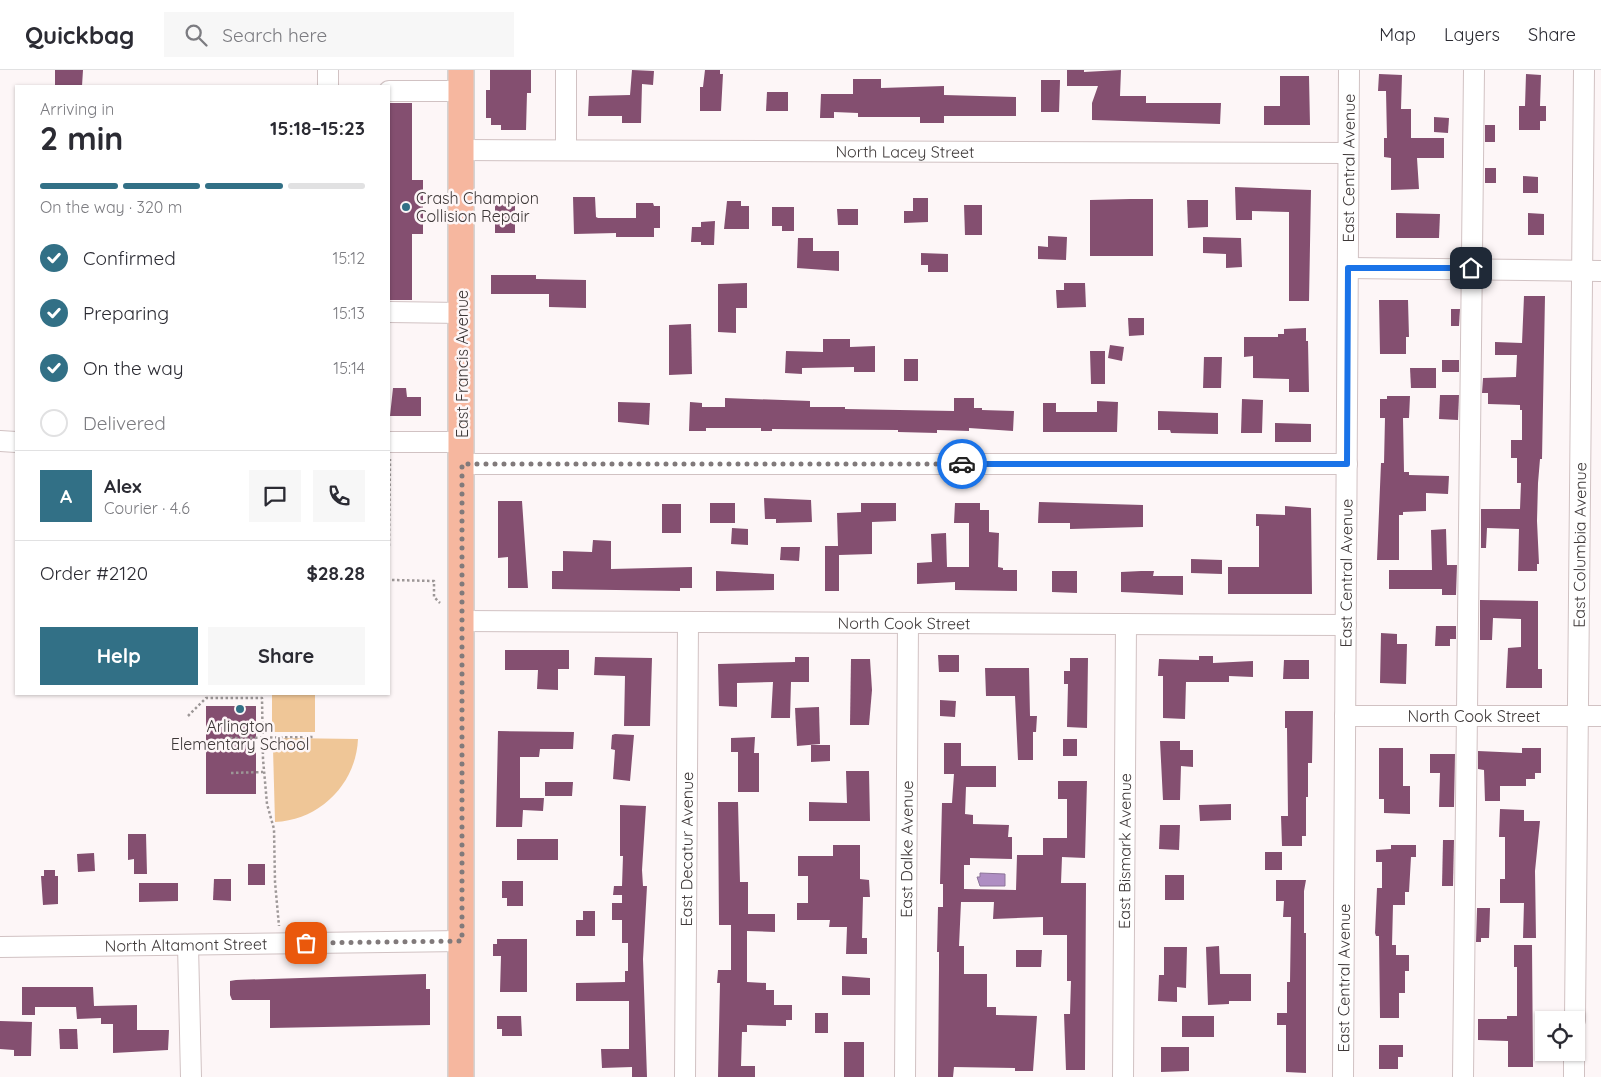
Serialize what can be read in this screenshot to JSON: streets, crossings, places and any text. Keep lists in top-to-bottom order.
{
  "streets": {
    "main road": ["East Francis Avenue"],
    "street": [
      "North Lacey Street",
      "East Central Avenue",
      "East Columbia Avenue",
      "North Cook Street",
      "East Decatur Avenue",
      "East Dalke Avenue",
      "East Bismark Avenue",
      "North Altamont Street"
    ]
  },
  "crossings": [
    ["North Lacey Street", "East Central Avenue"],
    ["North Lacey Street", "East Francis Avenue"],
    ["East Central Avenue", "North Cook Street"],
    ["East Francis Avenue", "North Cook Street"],
    ["East Francis Avenue", "North Altamont Street"],
    ["East Columbia Avenue", "North Cook Street"],
    ["North Cook Street", "East Decatur Avenue"],
    ["North Cook Street", "East Dalke Avenue"],
    ["North Cook Street", "East Bismark Avenue"]
  ],
  "places": ["Crash Champion Collision Repair", "Arlington Elementary School"],
  "page": {
    "header": "Quickbag",
    "search": "Search here",
    "nav": ["Map", "Layers", "Share"],
    "heading": ["2 min", "Arriving in", "15:18–15:23"],
    "panel": [
      "Alex",
      "Courier · 4.6",
      "Order #2120",
      "$28.28"
    ],
    "bar": "On the way · 320 m",
    "list": [
      ["Confirmed", "15:12"],
      ["Preparing", "15:13"],
      ["On the way", "15:14"],
      "Delivered"
    ],
    "round": "A",
    "buttons": ["Help", "Share"]
  }
}
